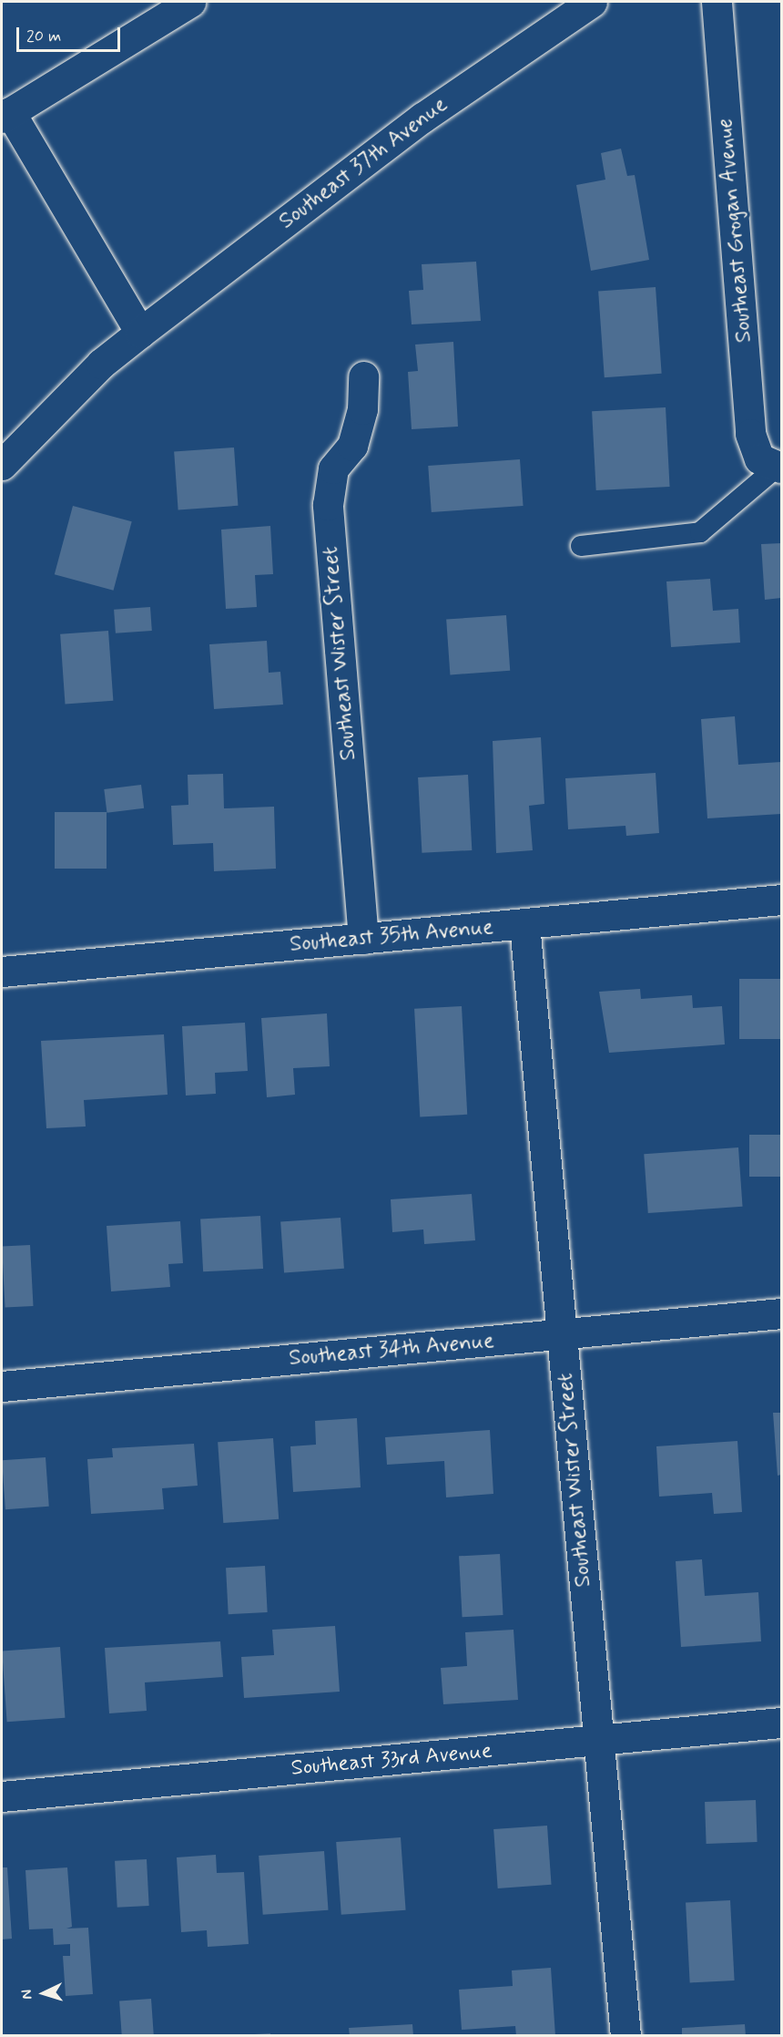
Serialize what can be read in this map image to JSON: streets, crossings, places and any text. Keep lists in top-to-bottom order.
{
  "streets": {
    "main road": [
      "Southeast 37th Avenue",
      "Southeast Grogan Avenue",
      "Southeast Wister Street",
      "Southeast 35th Avenue",
      "Southeast 34th Avenue",
      "Southeast 33rd Avenue"
    ]
  },
  "crossings": [
    ["Southeast Wister Street", "Southeast 35th Avenue"],
    ["Southeast Wister Street", "Southeast 34th Avenue"],
    ["Southeast Wister Street", "Southeast 33rd Avenue"]
  ],
  "scale_bar": "20 m",
  "north": "left"
}
